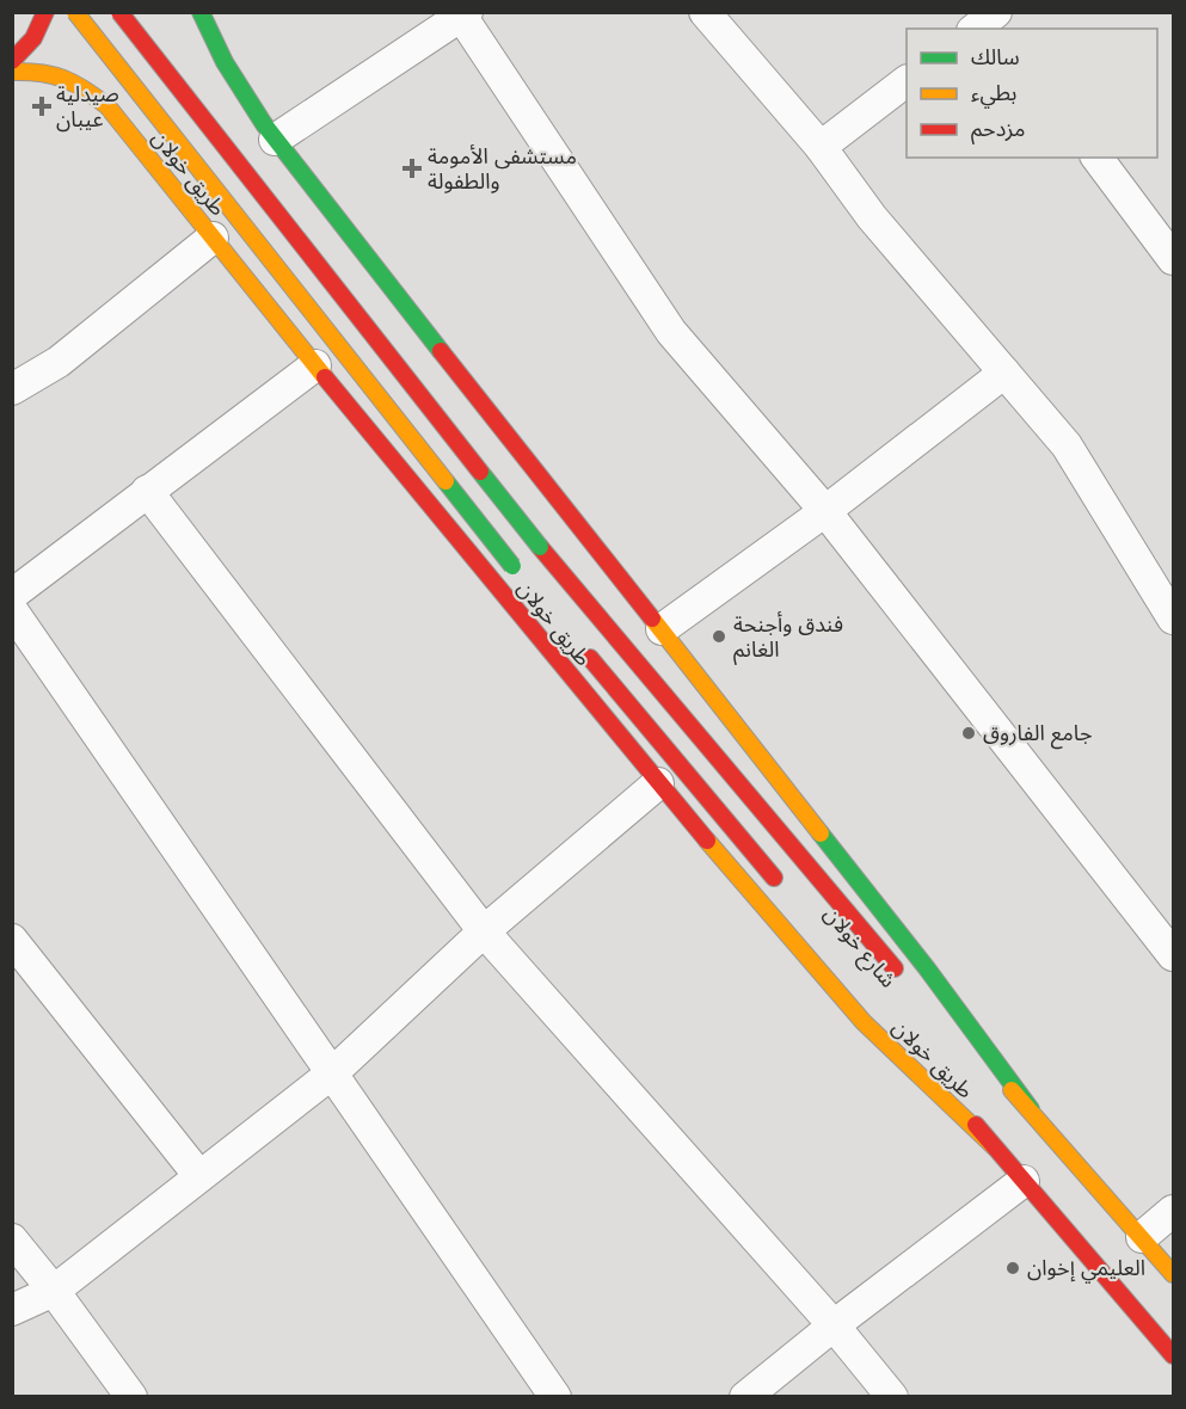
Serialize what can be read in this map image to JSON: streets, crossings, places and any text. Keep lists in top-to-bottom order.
{
  "streets": {
    "main road": ["طريق خولان", "شارع خولان"]
  },
  "crossings": [
    ["طريق خولان", "شارع خولان"]
  ],
  "places": {
    "health": ["صيدلية عيبان", "مستشفى الأمومة والطفولة"],
    "other": ["فندق وأجنحة الغانم", "جامع الفاروق", "العليمي إخوان"]
  },
  "legend": ["سالك", "بطيء", "مزدحم"]
}
